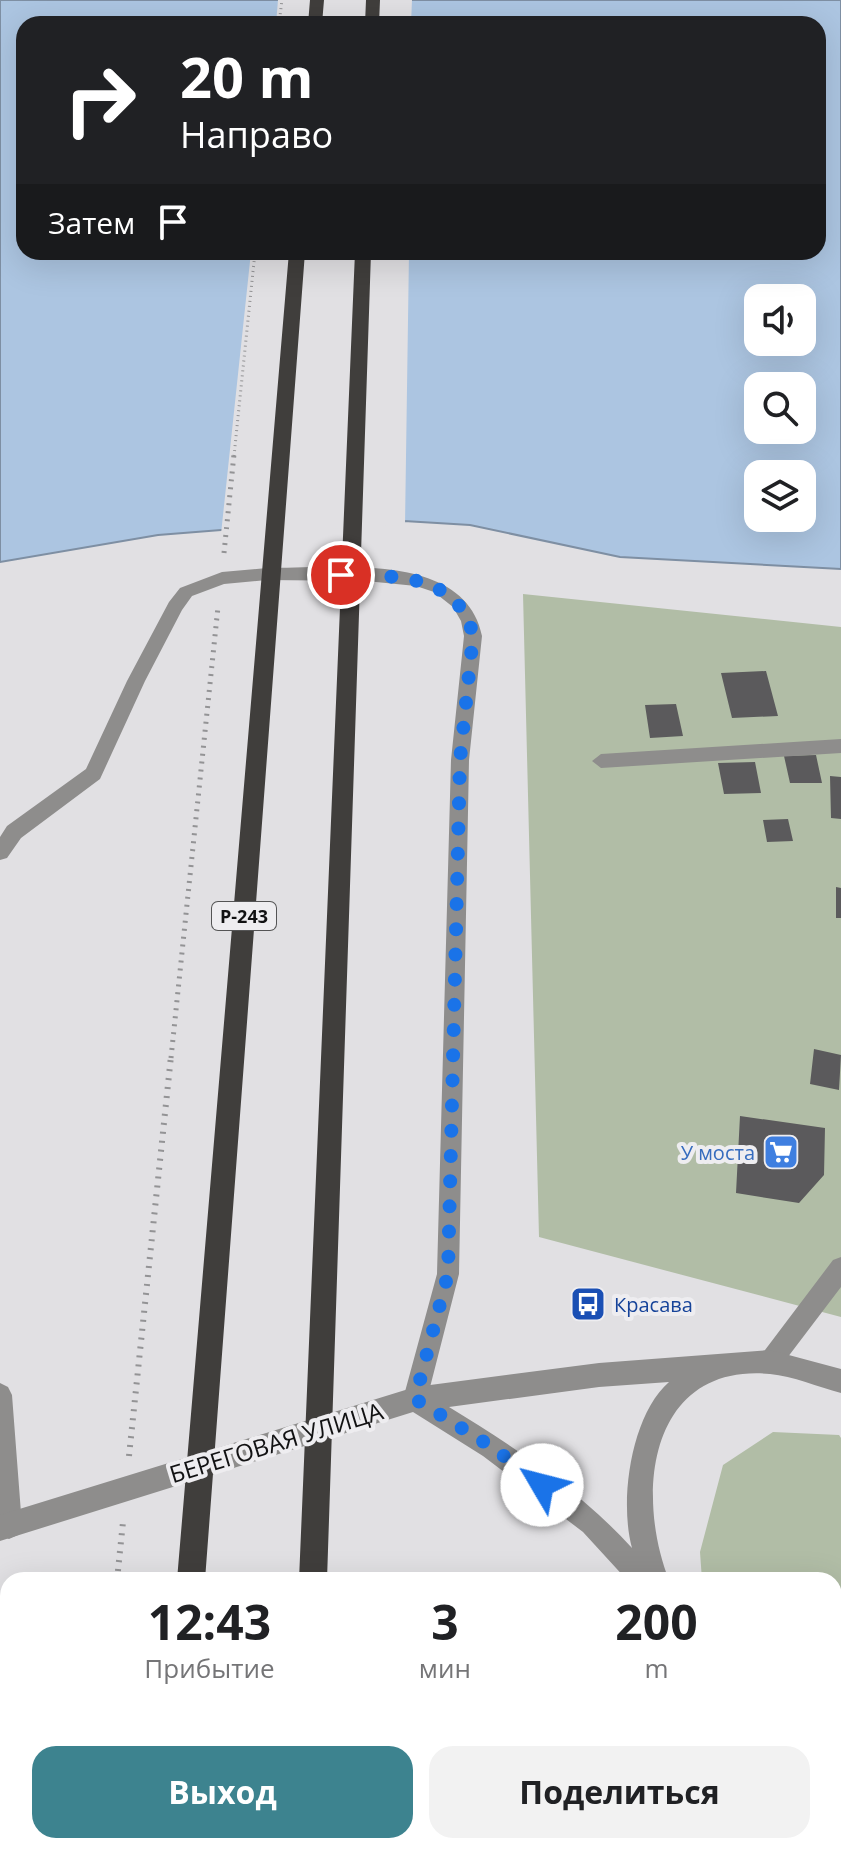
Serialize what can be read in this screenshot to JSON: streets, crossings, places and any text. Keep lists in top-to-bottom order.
{
  "streets": {
    "highway": ["Р-243"],
    "street": ["БЕРЕГОВАЯ УЛИЦА"]
  },
  "places": {
    "supermarket": ["У моста"],
    "bus stop": ["Красава"]
  },
  "page": {
    "turn": ["20 m", "Направо"],
    "then": "Затем",
    "eta": [
      "12:43",
      "Прибытие",
      "3",
      "мин",
      "200",
      "m"
    ],
    "buttons": ["Выход", "Поделиться"]
  }
}
